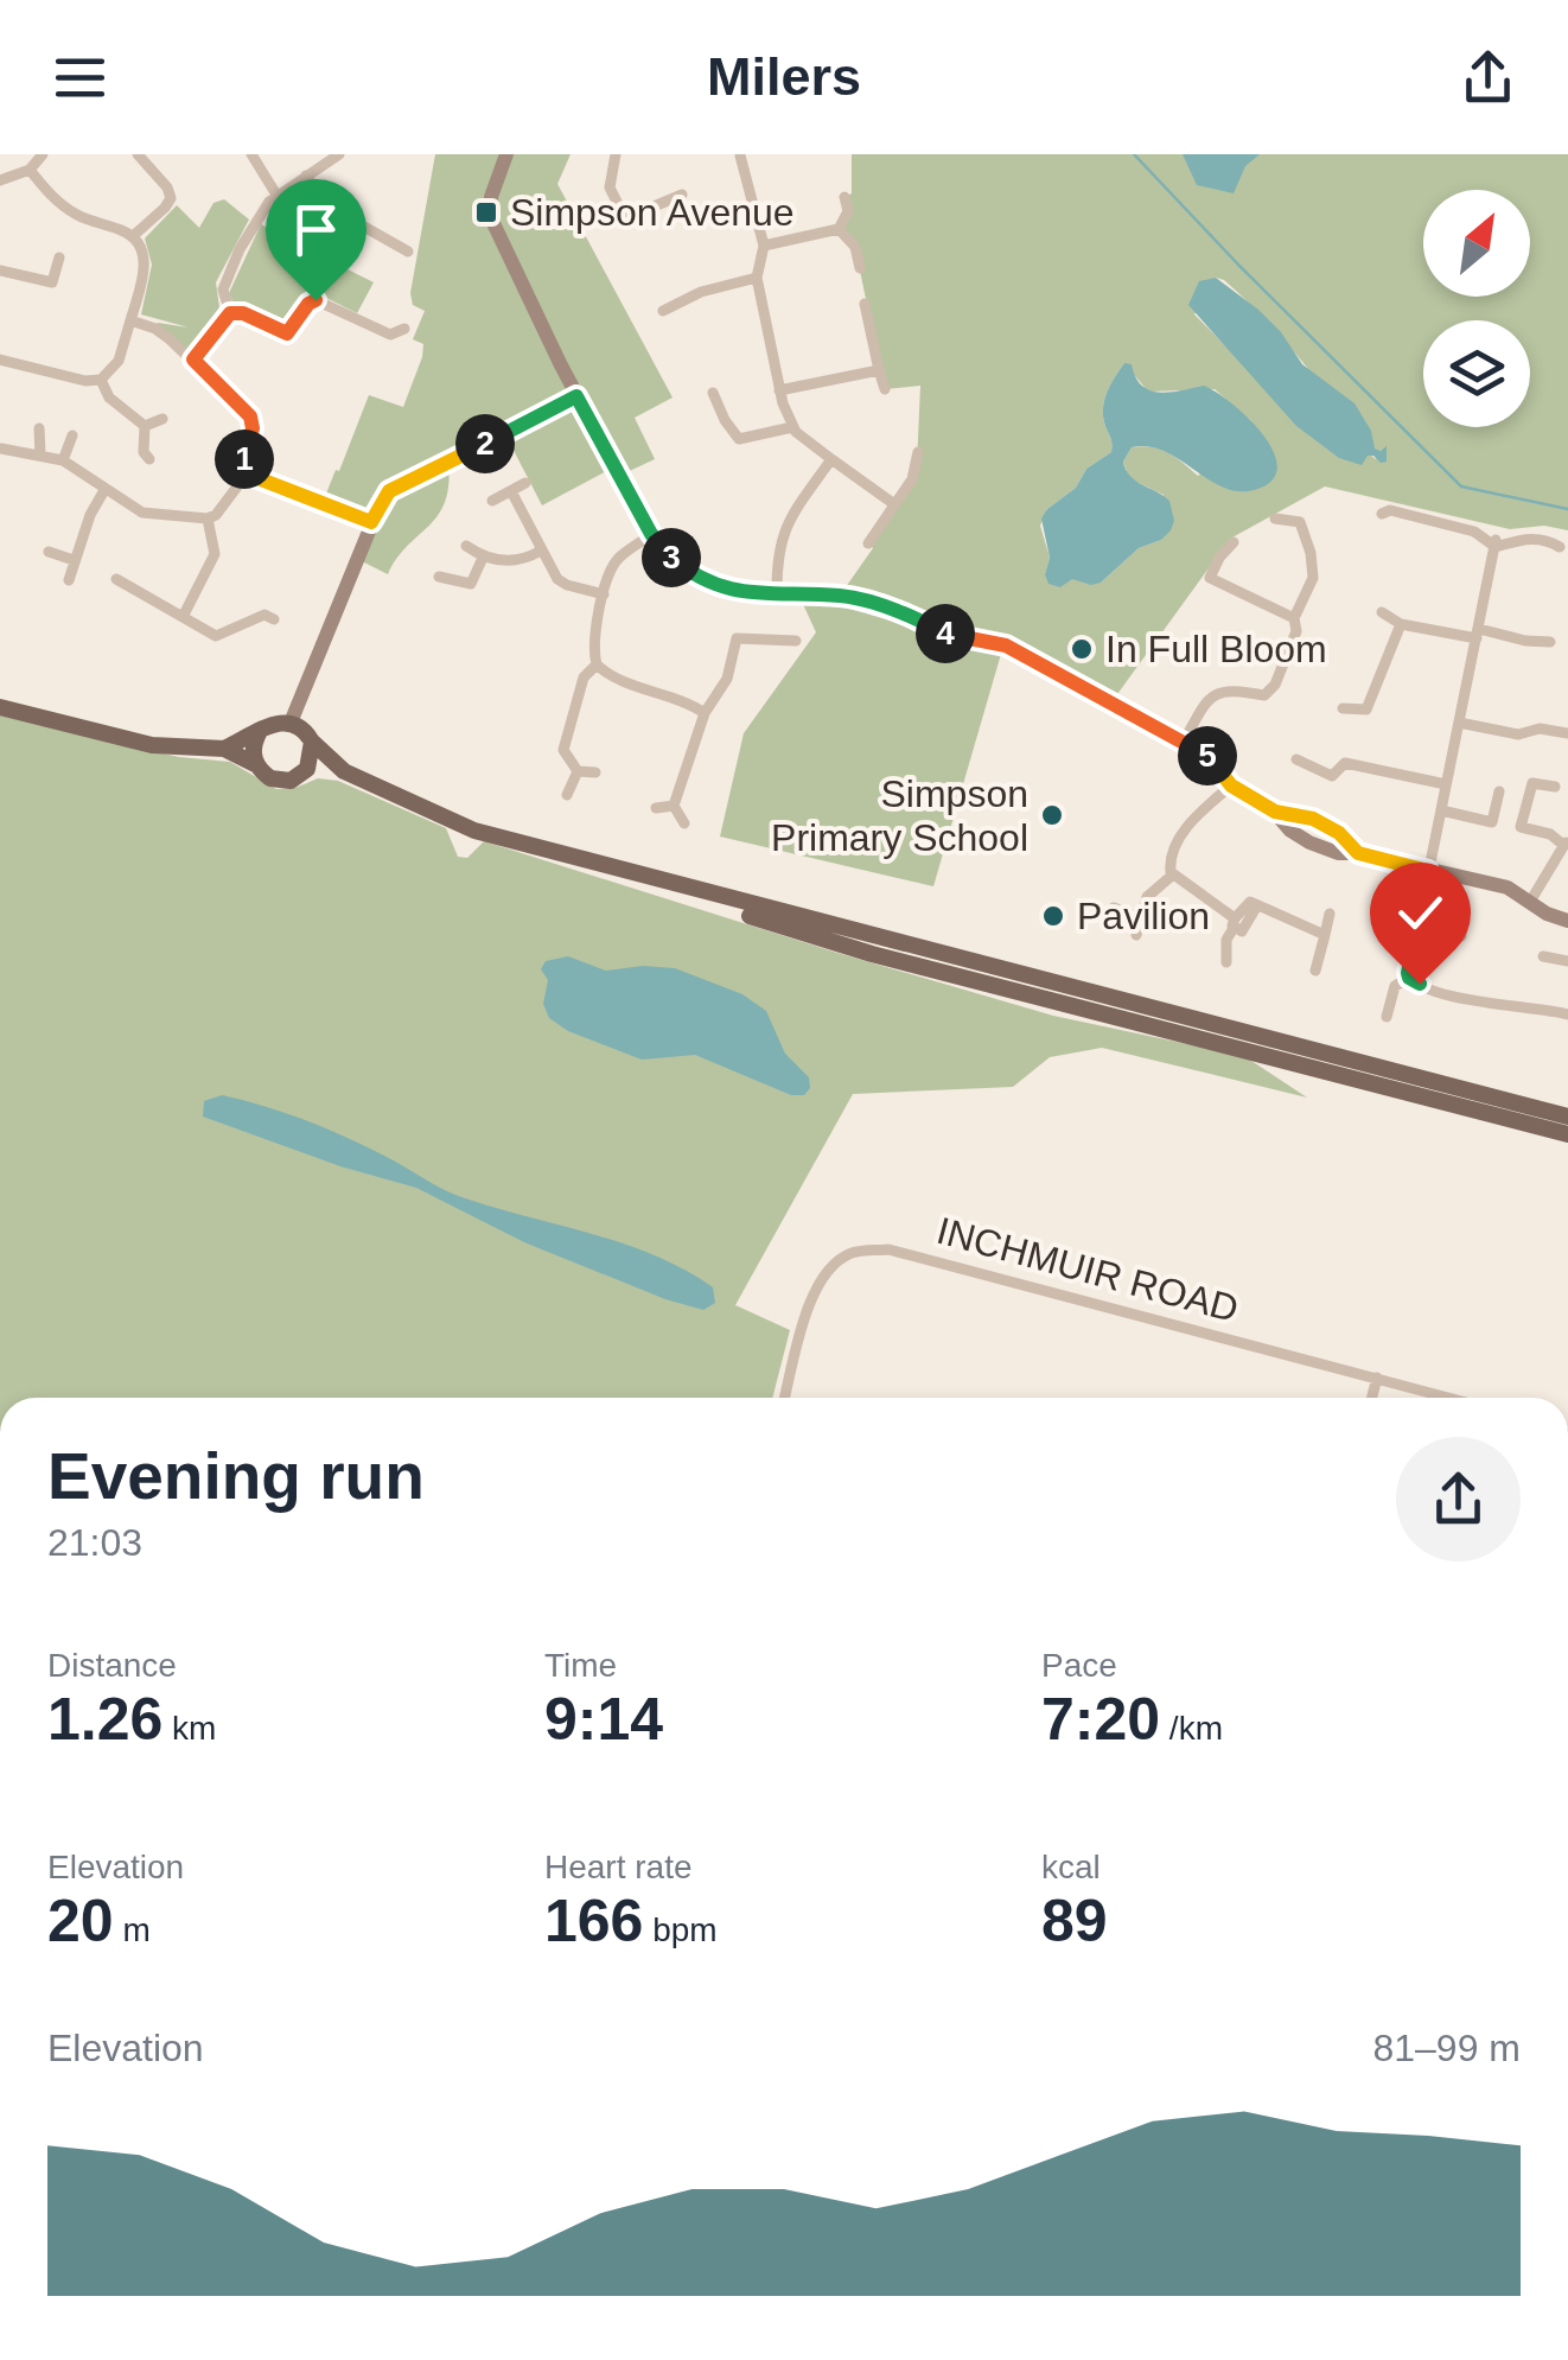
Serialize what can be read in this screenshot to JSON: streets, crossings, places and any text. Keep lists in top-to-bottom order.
{
  "streets": {
    "street": ["INCHMUIR ROAD"]
  },
  "places": {
    "transit": ["Simpson Avenue"],
    "other": ["In Full Bloom", "Simpson Primary School", "Pavilion"]
  },
  "north": "top right",
  "page": {
    "header": "Milers",
    "pins": [
      "2",
      "1",
      "3",
      "4",
      "5"
    ],
    "heading": ["Evening run", "21:03"],
    "stats": [
      ["Distance", "1.26 km"],
      ["Time", "9:14"],
      ["Pace", "7:20 /km"],
      ["Elevation", "20 m"],
      ["Heart rate", "166 bpm"],
      ["kcal", "89"]
    ],
    "chart": ["Elevation", "81–99 m"]
  }
}
